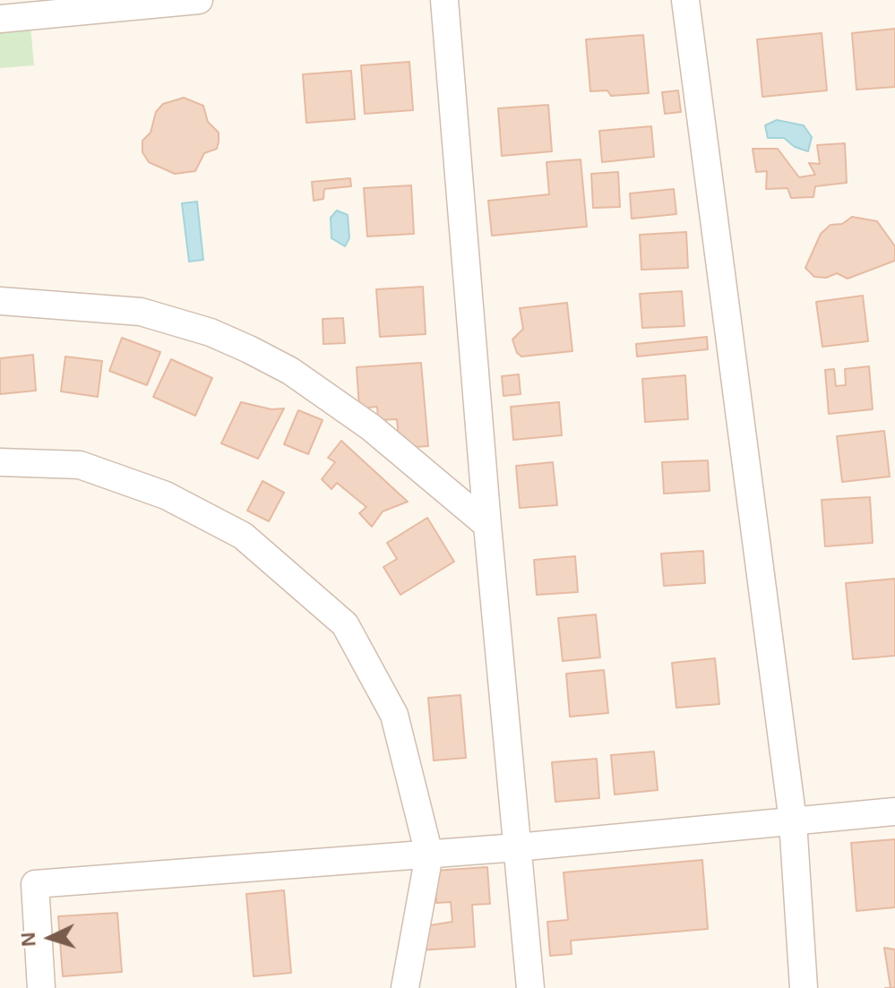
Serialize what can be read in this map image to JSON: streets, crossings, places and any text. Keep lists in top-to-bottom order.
{
  "north": "left"
}
